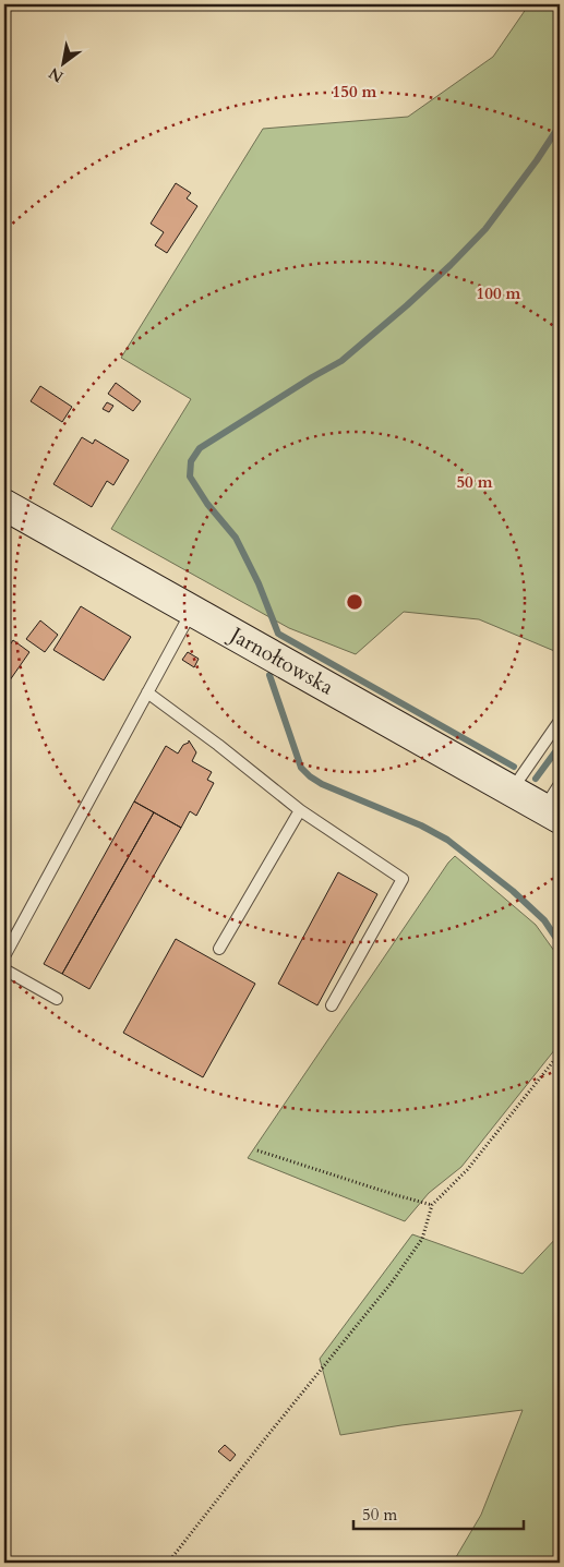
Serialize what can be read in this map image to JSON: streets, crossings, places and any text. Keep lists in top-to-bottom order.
{
  "streets": {
    "street": ["Jarnołtowska"]
  },
  "scale_bar": "50 m",
  "north": "bottom left",
  "rings": ["150 m", "100 m", "50 m"]
}
